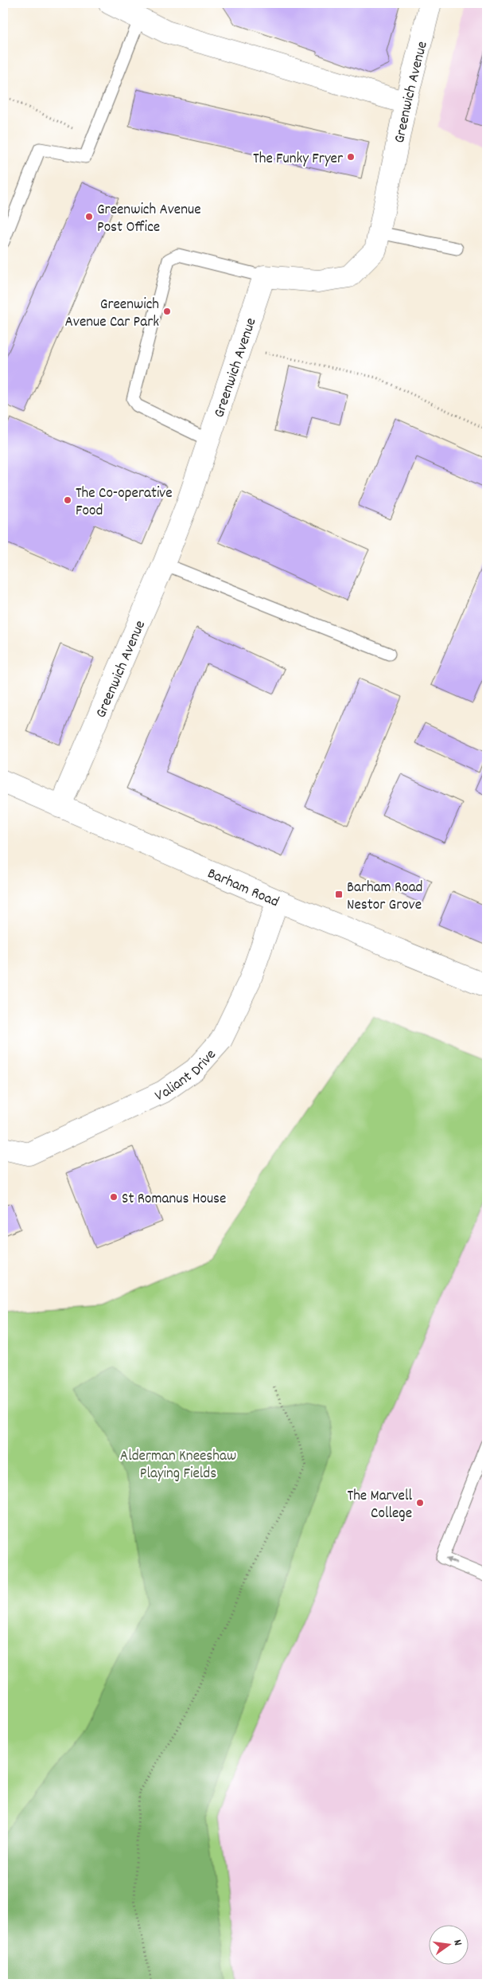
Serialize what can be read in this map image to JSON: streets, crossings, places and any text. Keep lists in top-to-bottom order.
{
  "streets": {
    "street": ["Greenwich Avenue", "Barham Road", "Valiant Drive"]
  },
  "crossings": [
    ["Greenwich Avenue", "Barham Road"],
    ["Barham Road", "Valiant Drive"]
  ],
  "parks": ["Alderman Kneeshaw Playing Fields"],
  "places": {
    "other": [
      "The Funky Fryer",
      "Greenwich Avenue Post Office",
      "Greenwich Avenue Car Park",
      "The Co-operative Food",
      "St Romanus House",
      "The Marvell College"
    ],
    "transit": ["Barham Road Nestor Grove"]
  },
  "north": "right"
}
